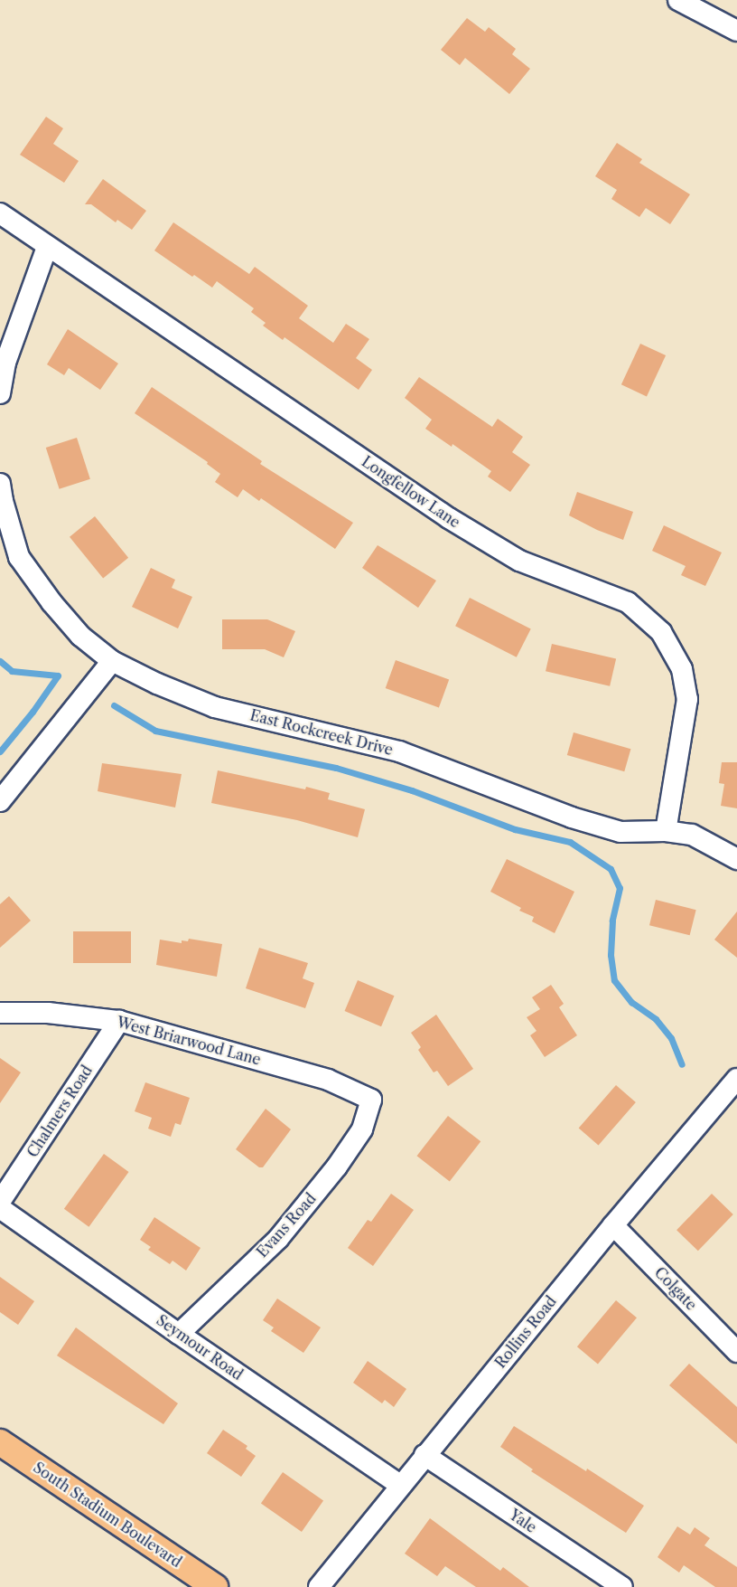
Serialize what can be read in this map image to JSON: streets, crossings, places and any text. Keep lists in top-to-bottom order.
{
  "streets": {
    "main road": ["South Stadium Boulevard"],
    "street": [
      "Longfellow Lane",
      "East Rockcreek Drive",
      "West Briarwood Lane",
      "Chalmers Road",
      "Evans Road",
      "Colgate",
      "Rollins Road",
      "Seymour Road",
      "Yale"
    ]
  },
  "crossings": [
    ["Longfellow Lane", "East Rockcreek Drive"],
    ["West Briarwood Lane", "Chalmers Road"],
    ["West Briarwood Lane", "Evans Road"],
    ["Evans Road", "Seymour Road"],
    ["Colgate", "Rollins Road"],
    ["Rollins Road", "Seymour Road"],
    ["Rollins Road", "Yale"]
  ]
}
